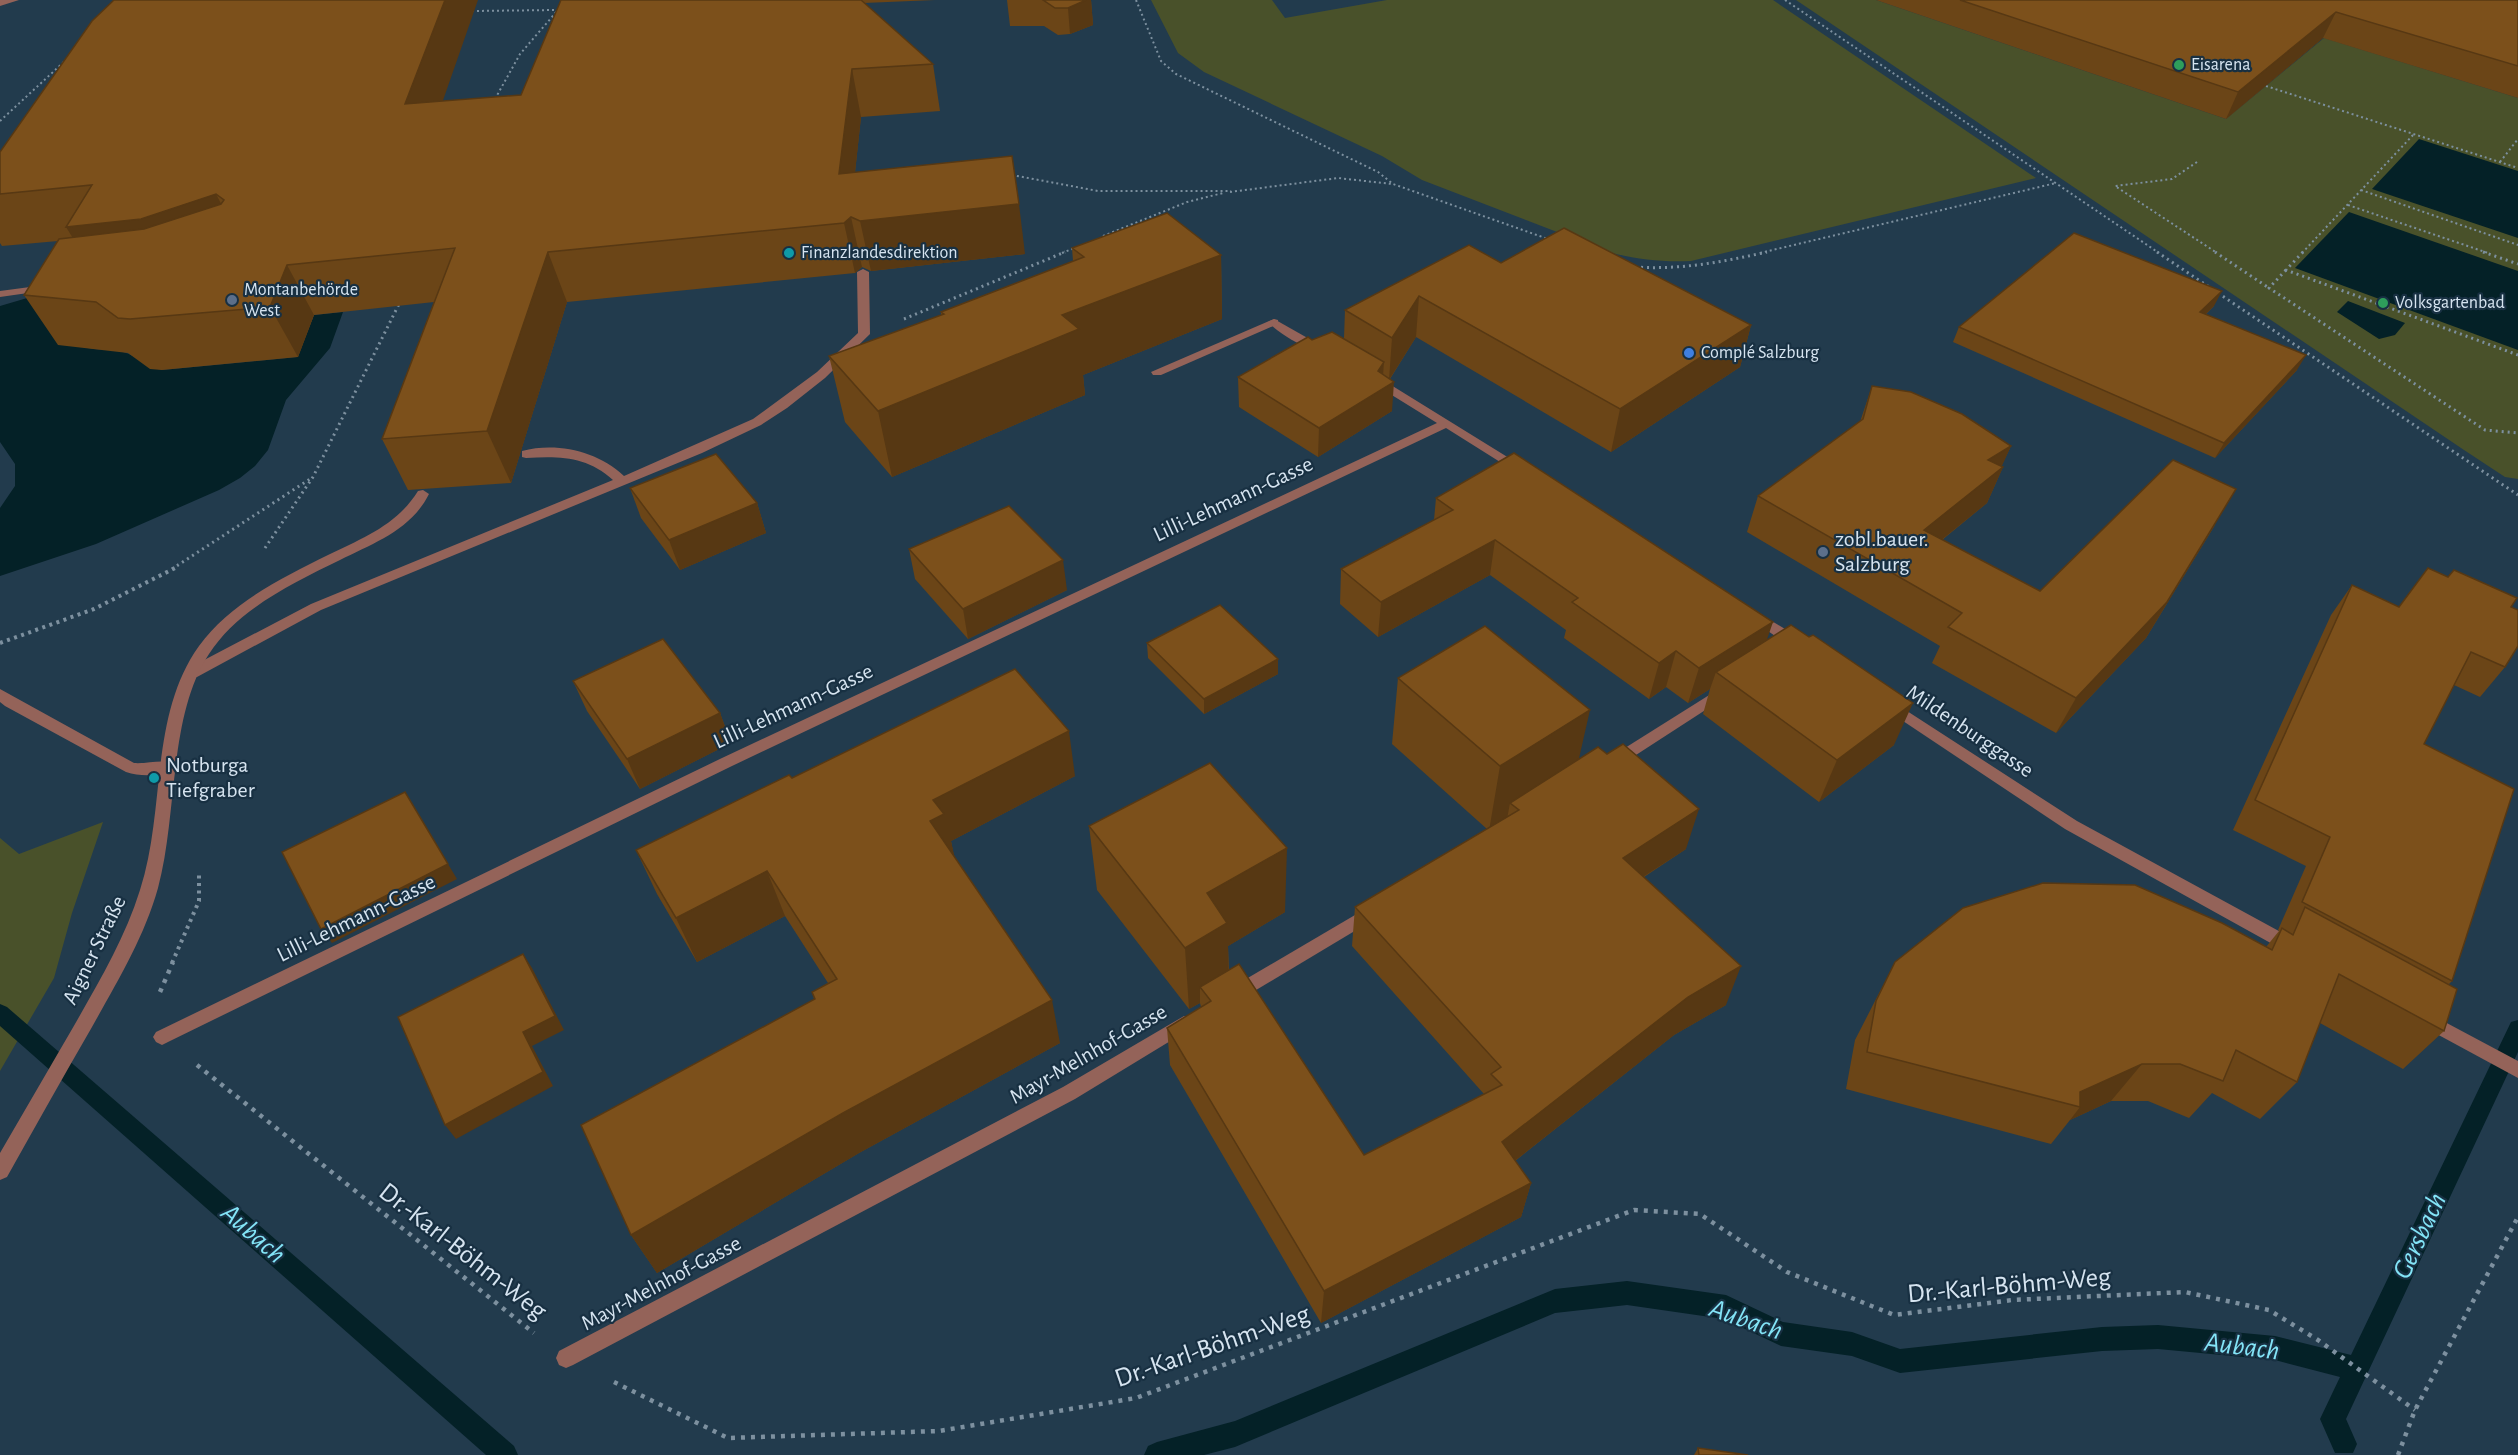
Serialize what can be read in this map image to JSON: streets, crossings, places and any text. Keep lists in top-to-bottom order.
{
  "streets": {
    "street": [
      "Lilli-Lehmann-Gasse",
      "Mildenburggasse",
      "Aigner Straße",
      "Mayr-Melnhof-Gasse"
    ],
    "path": ["Dr.-Karl-Böhm-Weg"]
  },
  "crossings": [
    ["Lilli-Lehmann-Gasse", "Dr.-Karl-Böhm-Weg"],
    ["Mayr-Melnhof-Gasse", "Dr.-Karl-Böhm-Weg"]
  ],
  "water": ["Aubach", "Gersbach"],
  "places": [
    "Eisarena",
    "Finanzlandesdirektion",
    "Montanbehörde West",
    "Volksgartenbad",
    "Complé Salzburg",
    "zobl.bauer. Salzburg",
    "Notburga Tiefgraber"
  ]
}
